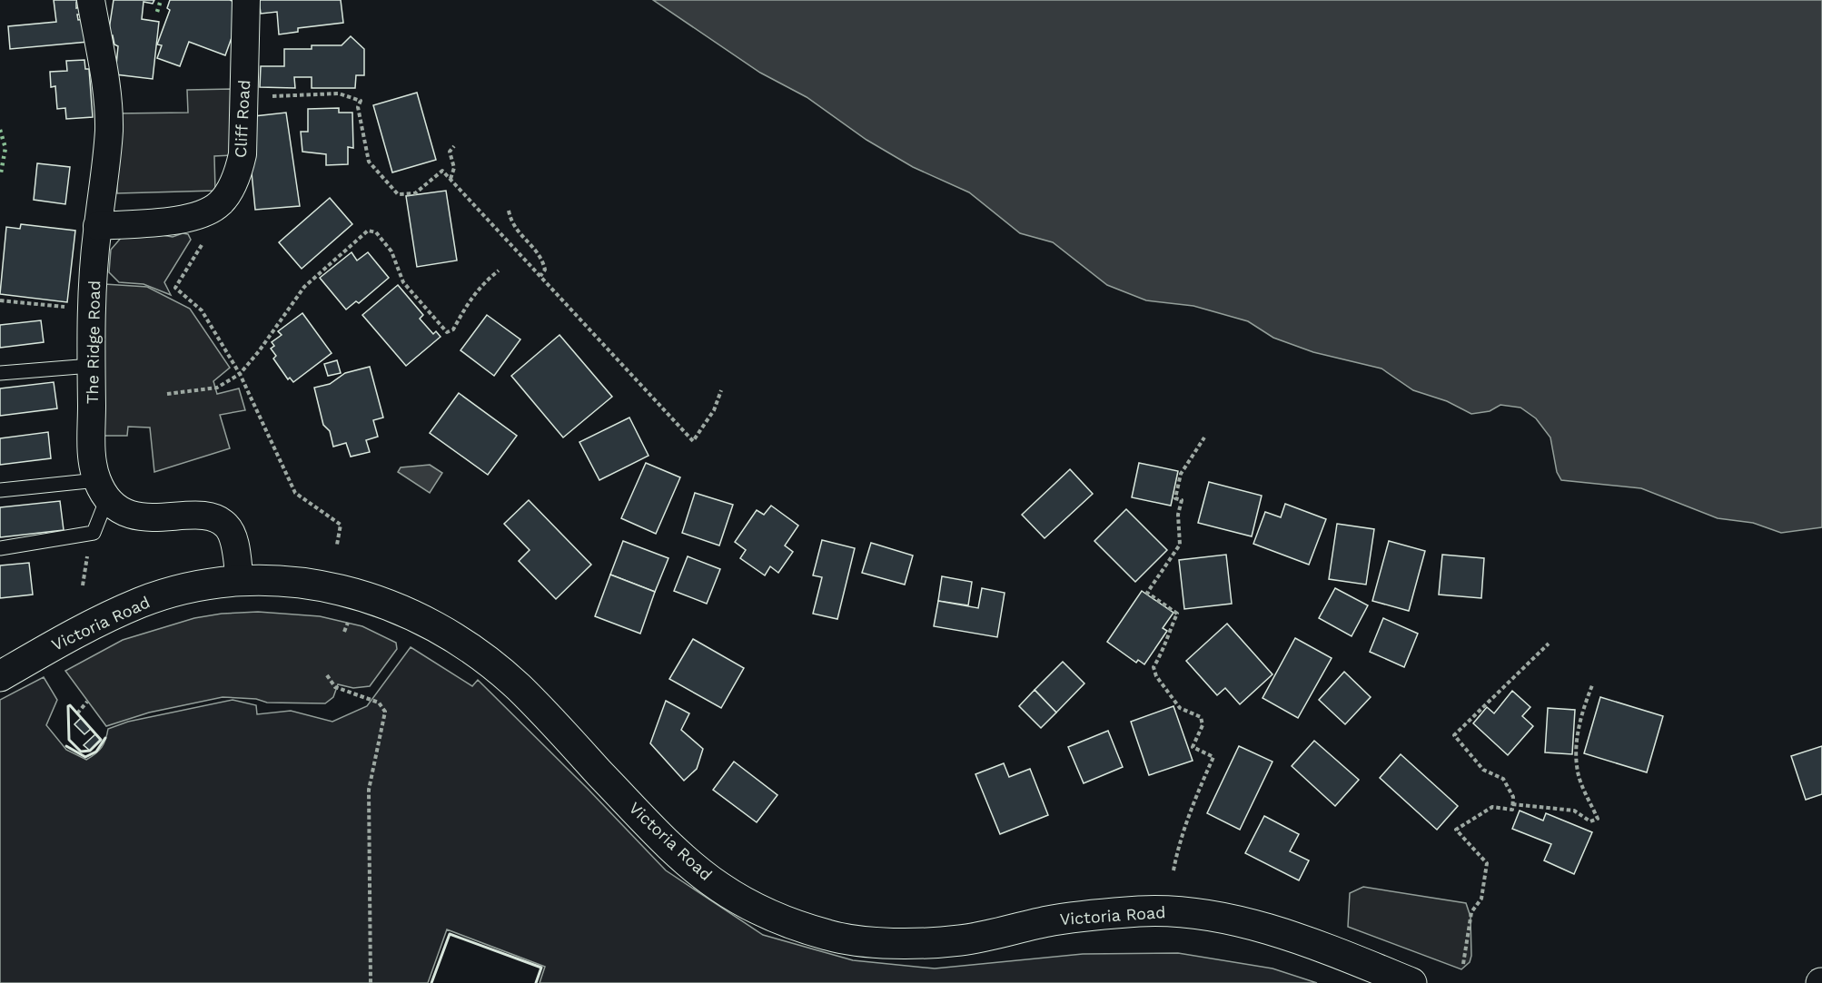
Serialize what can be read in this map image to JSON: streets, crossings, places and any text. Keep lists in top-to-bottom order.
{
  "streets": {
    "main road": ["Victoria Road"],
    "street": ["Cliff Road", "The Ridge Road"]
  },
  "crossings": [
    ["Cliff Road", "The Ridge Road"]
  ]
}
